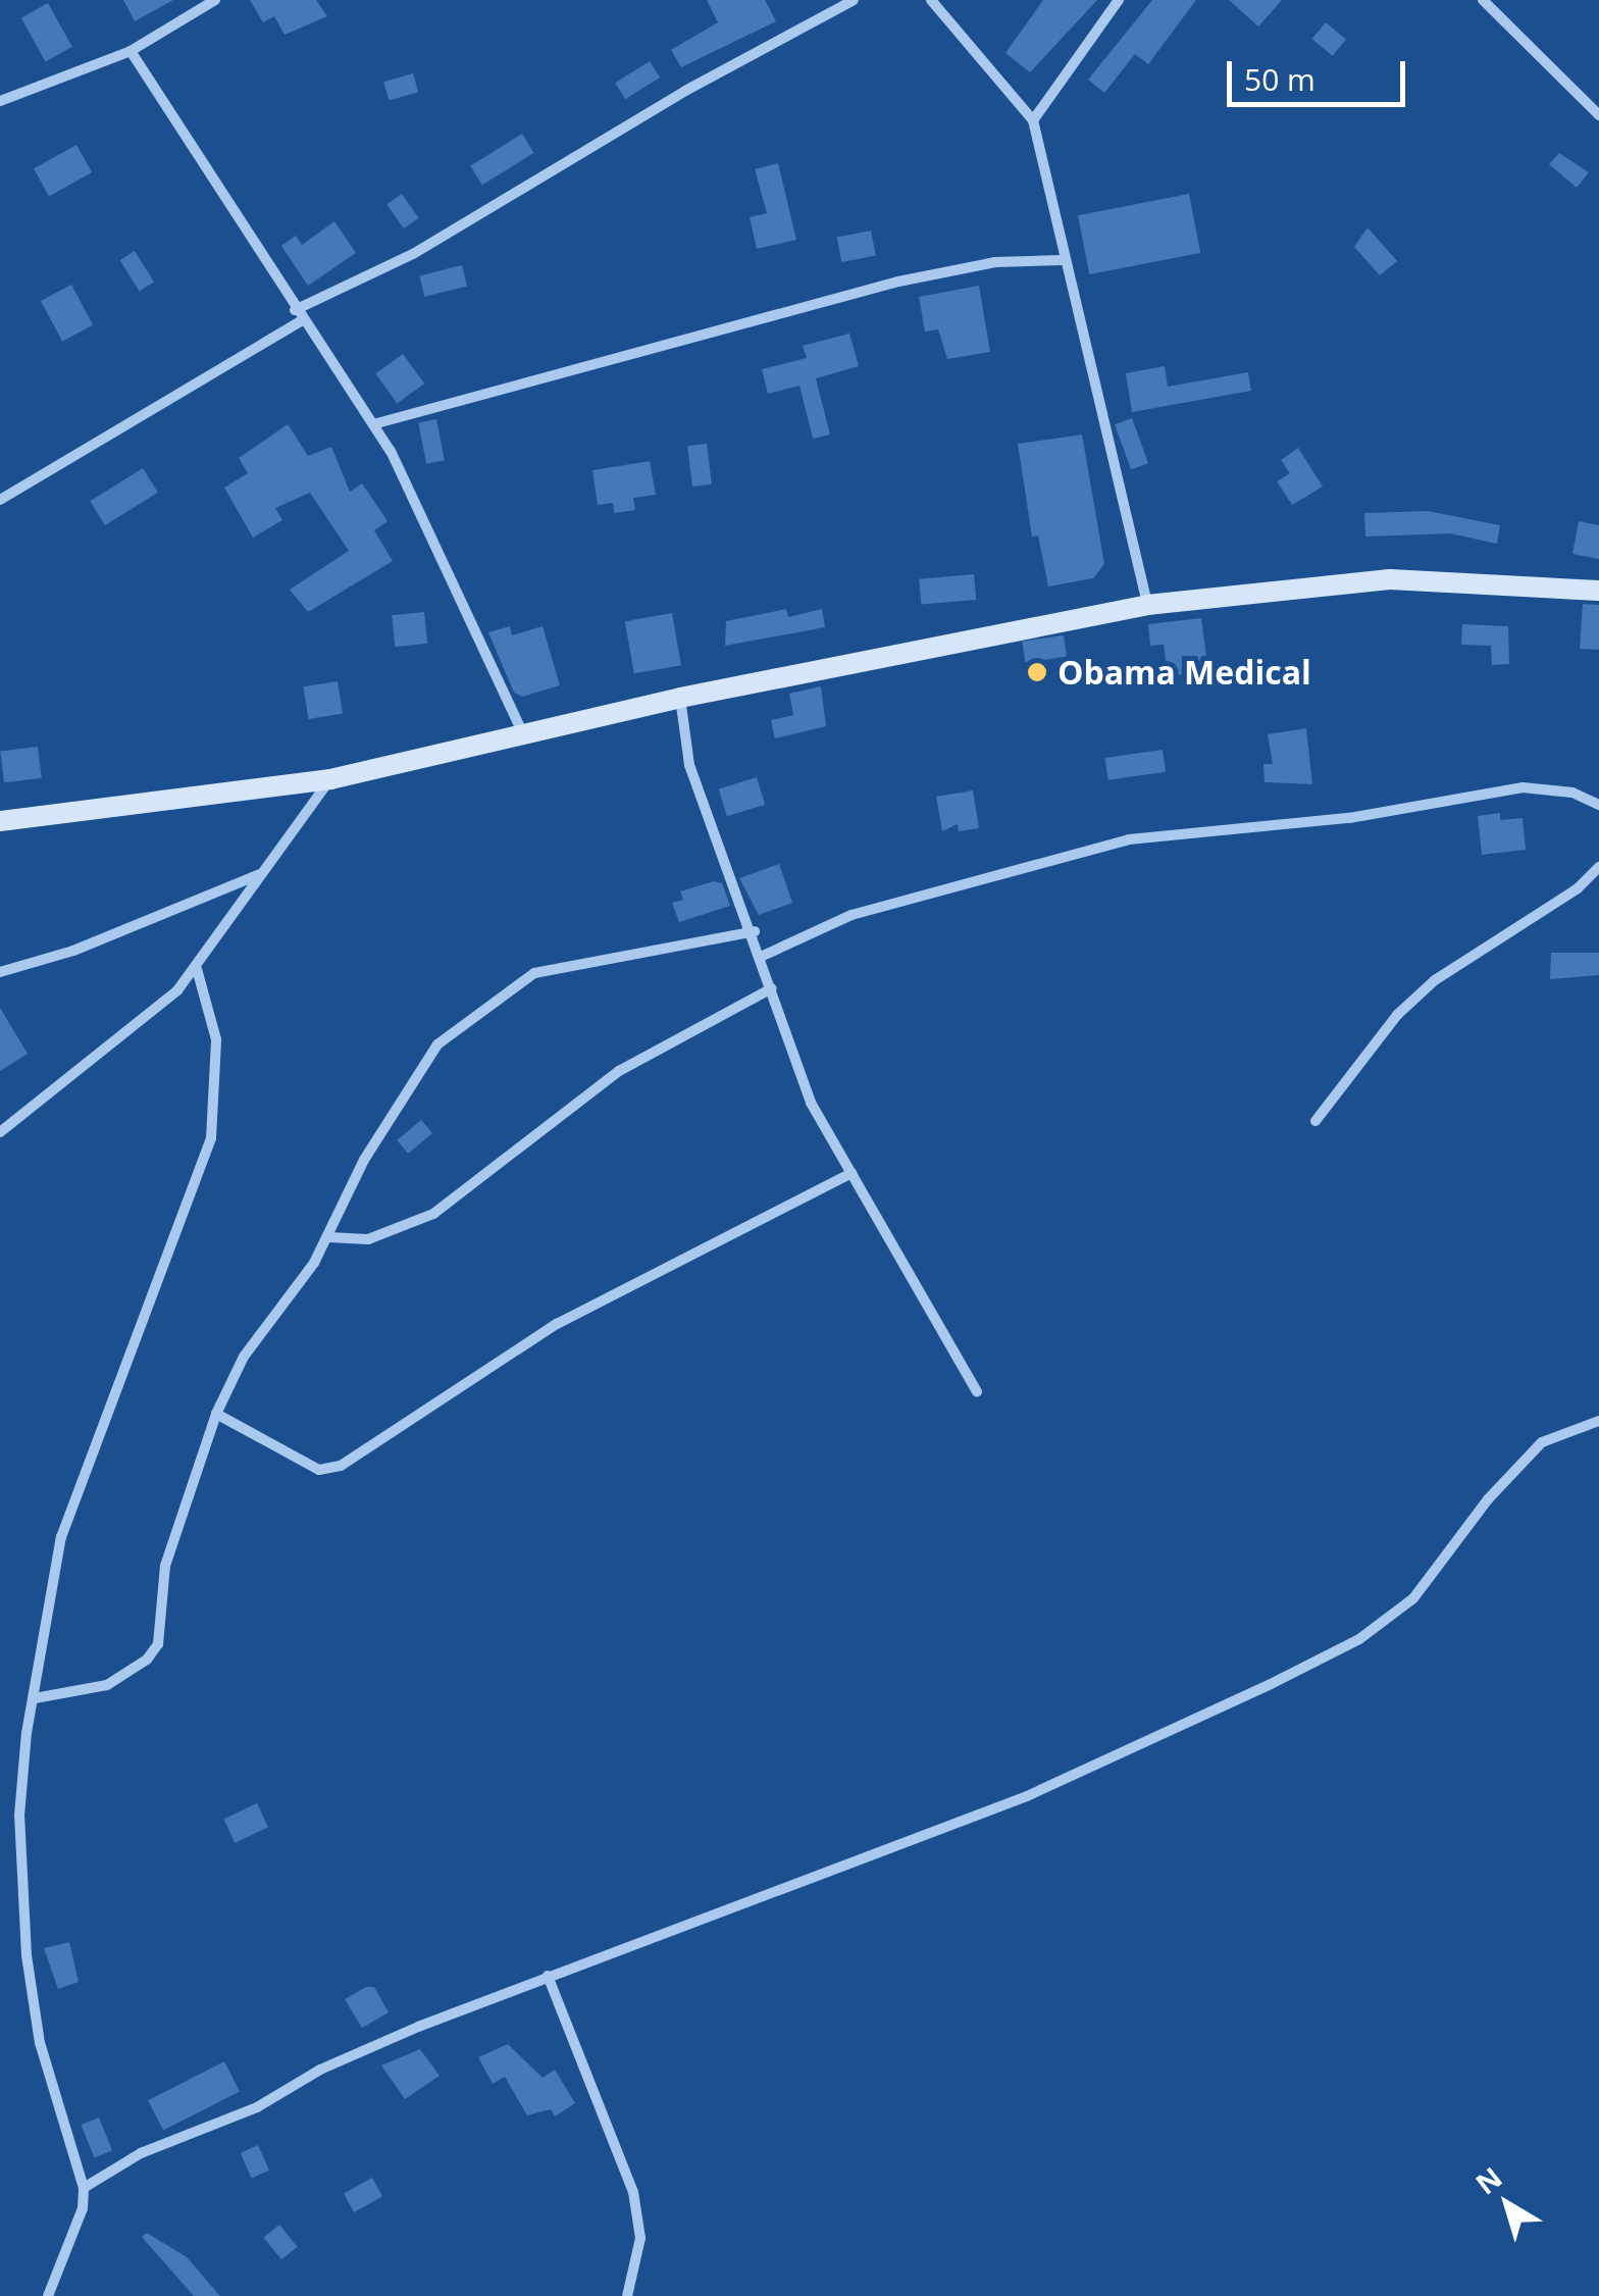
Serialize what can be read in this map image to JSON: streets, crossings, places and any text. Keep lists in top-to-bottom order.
{
  "places": ["Obama Medical"],
  "scale_bar": "50 m",
  "north": "top left"
}
